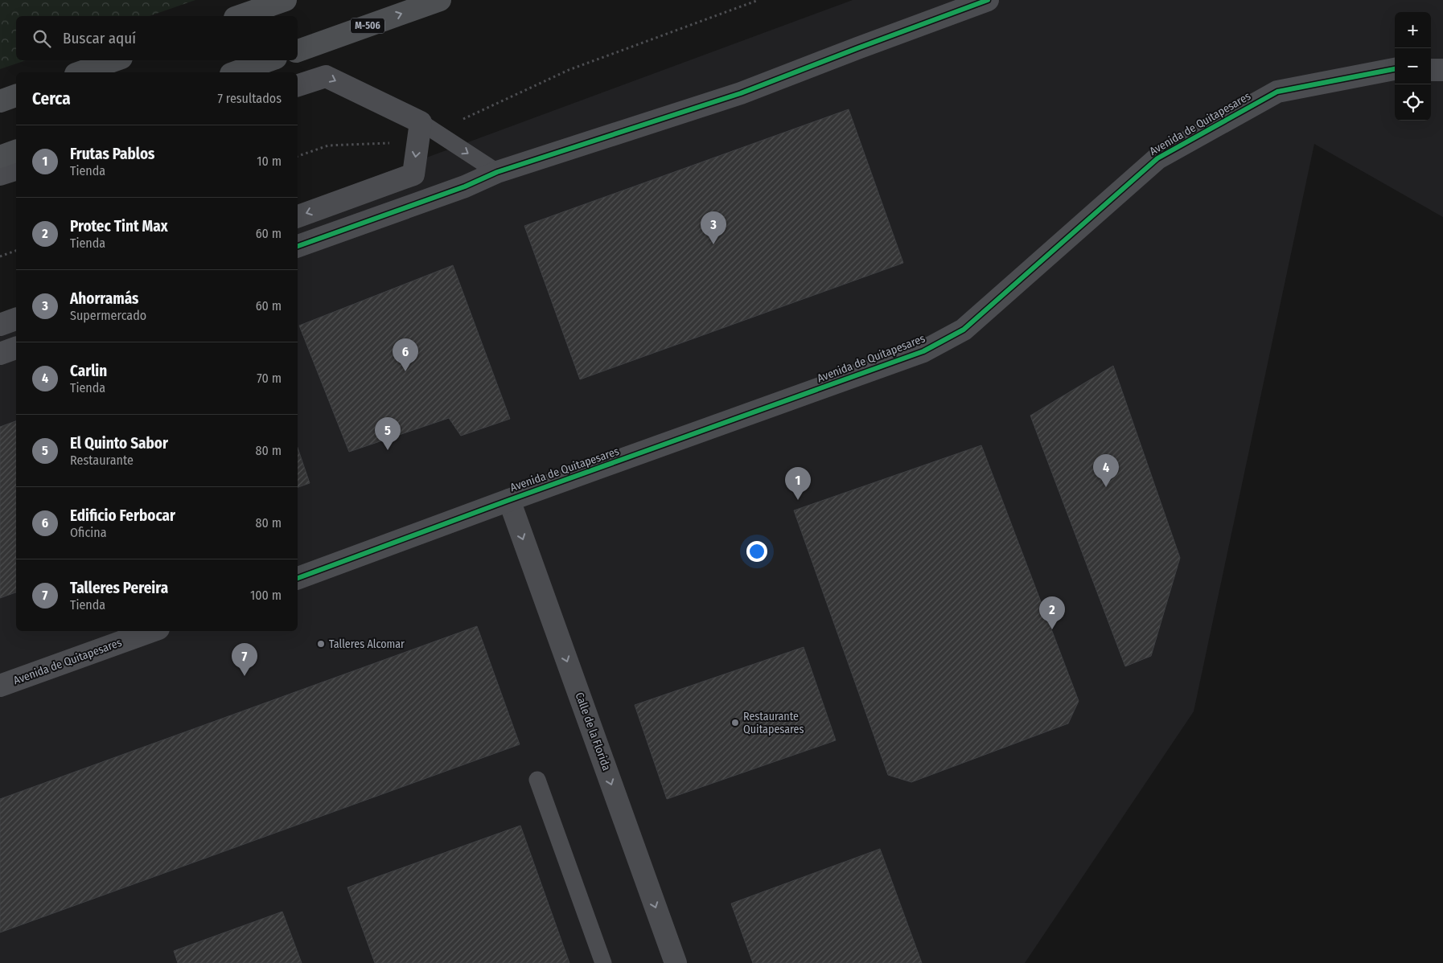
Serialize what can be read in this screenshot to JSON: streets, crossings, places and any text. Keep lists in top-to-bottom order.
{
  "streets": {
    "main road": ["M-506"],
    "street": ["Avenida de Quitapesares", "Calle de la Florida"]
  },
  "crossings": [
    ["Avenida de Quitapesares", "Calle de la Florida"]
  ],
  "one_way": ["Calle de la Florida"],
  "places": ["Talleres Alcomar", "Restaurante Quitapesares"],
  "page": {
    "map_buttons": ["+", "−"],
    "search": "Buscar aquí",
    "heading": ["Cerca", "7 resultados"],
    "list": [
      {
        "mark": "1",
        "name": "Frutas Pablos",
        "note": "Tienda",
        "value": "10 m"
      },
      {
        "mark": "2",
        "name": "Protec Tint Max",
        "note": "Tienda",
        "value": "60 m"
      },
      {
        "mark": "3",
        "name": "Ahorramás",
        "note": "Supermercado",
        "value": "60 m"
      },
      {
        "mark": "4",
        "name": "Carlin",
        "note": "Tienda",
        "value": "70 m"
      },
      {
        "mark": "5",
        "name": "El Quinto Sabor",
        "note": "Restaurante",
        "value": "80 m"
      },
      {
        "mark": "6",
        "name": "Edificio Ferbocar",
        "note": "Oficina",
        "value": "80 m"
      },
      {
        "mark": "7",
        "name": "Talleres Pereira",
        "note": "Tienda",
        "value": "100 m"
      }
    ],
    "pins": [
      "3",
      "6",
      "5",
      "4",
      "1",
      "2",
      "7"
    ]
  }
}
